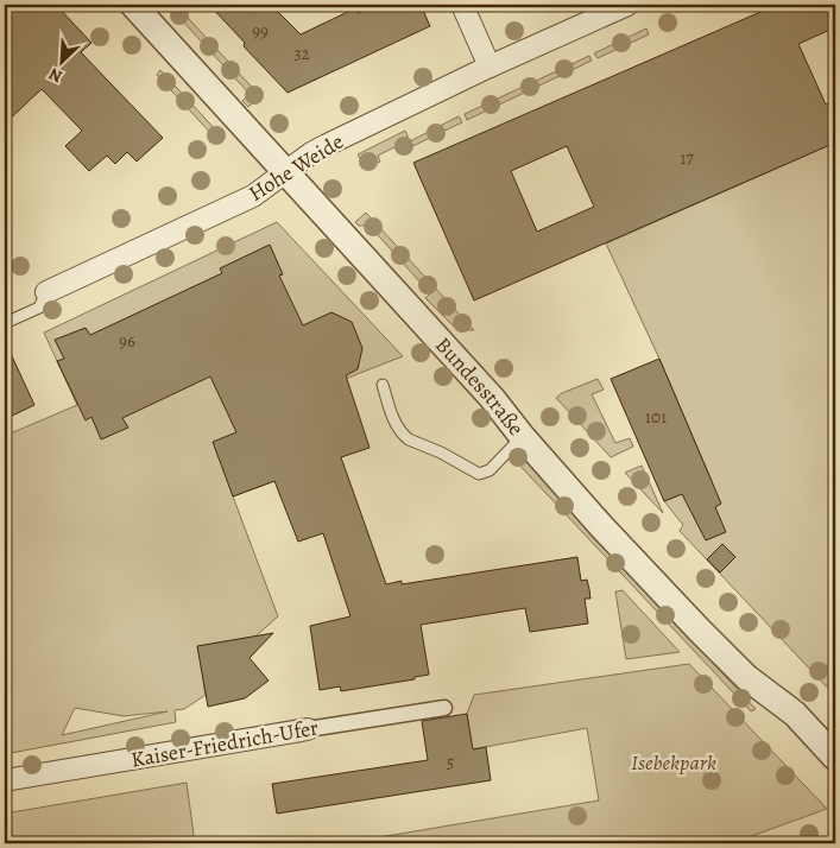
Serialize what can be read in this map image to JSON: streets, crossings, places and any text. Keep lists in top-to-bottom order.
{
  "streets": {
    "street": ["Hohe Weide", "Bundesstraße", "Kaiser-Friedrich-Ufer"]
  },
  "crossings": [
    ["Hohe Weide", "Bundesstraße"]
  ],
  "parks": ["Isebekpark"],
  "house_numbers": [
    "99",
    "32",
    "17",
    "96",
    "101",
    "5"
  ],
  "north": "bottom left"
}
